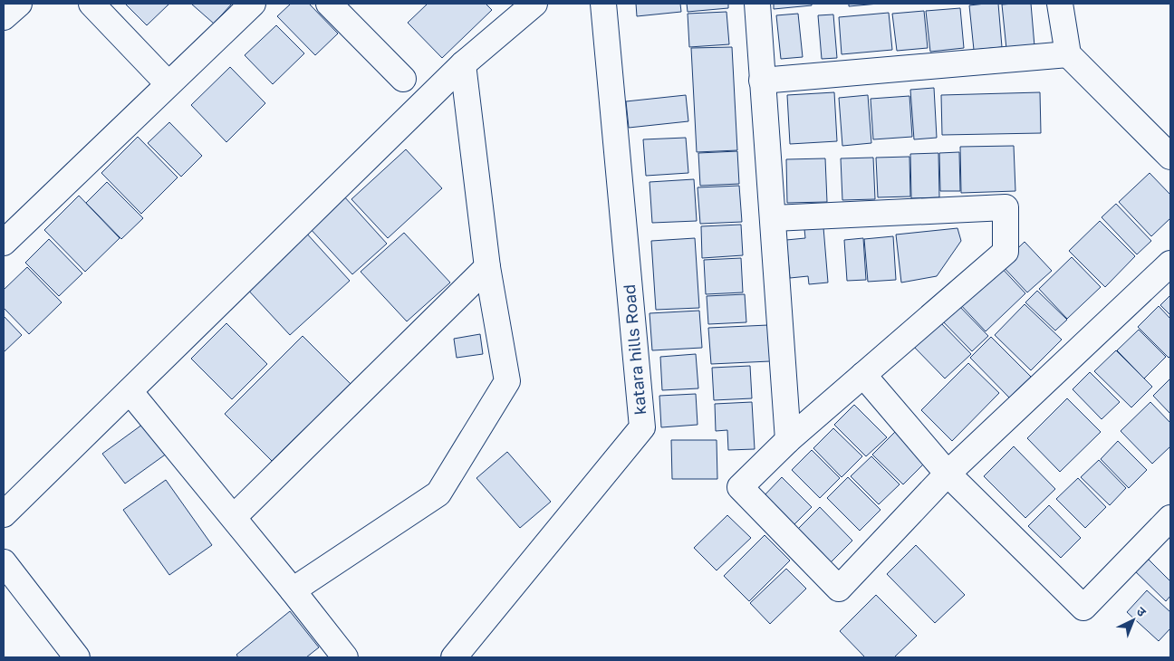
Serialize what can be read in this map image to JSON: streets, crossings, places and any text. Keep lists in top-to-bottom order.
{
  "streets": {
    "street": ["katara hills Road"]
  },
  "north": "top right"
}
